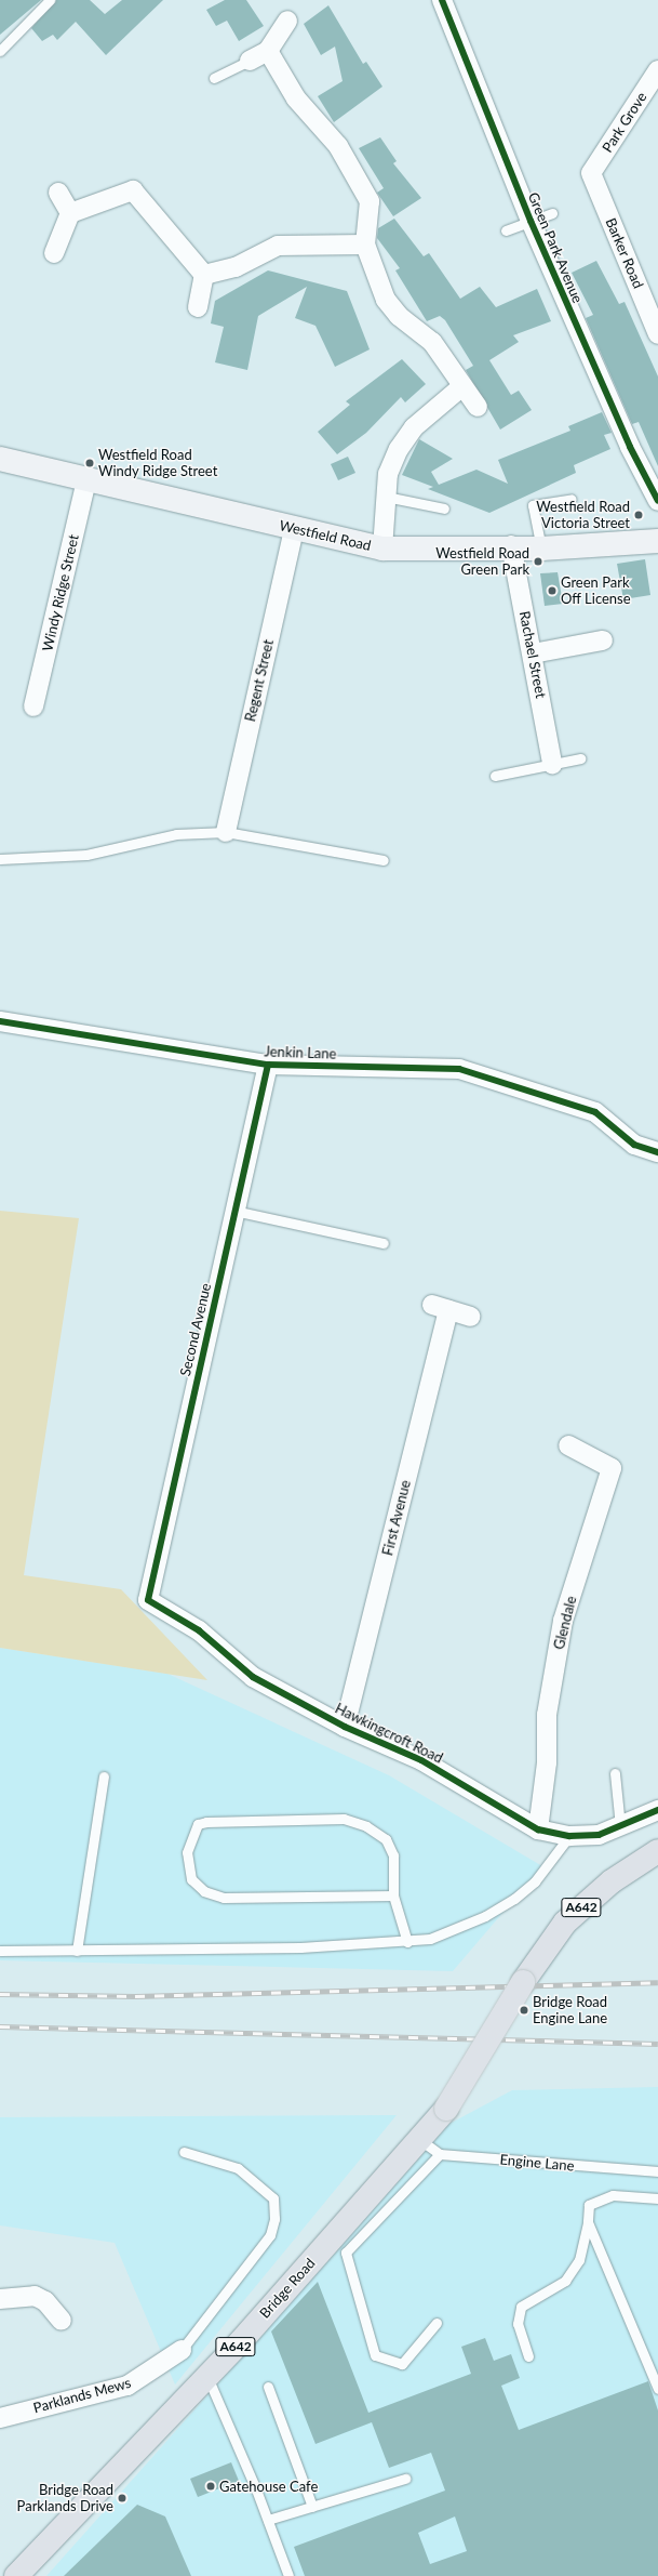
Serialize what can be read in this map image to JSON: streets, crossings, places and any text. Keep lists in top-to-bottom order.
{
  "streets": {
    "highway": ["A642", "Bridge Road"],
    "main road": ["Westfield Road"],
    "street": [
      "Park Grove",
      "Green Park Avenue",
      "Barker Road",
      "Windy Ridge Street",
      "Rachael Street",
      "Regent Street",
      "Jenkin Lane",
      "Second Avenue",
      "First Avenue",
      "Glendale",
      "Hawkingcroft Road",
      "Parklands Mews"
    ],
    "lane": ["Engine Lane"]
  },
  "crossings": [
    ["Park Grove", "Barker Road"],
    ["Westfield Road", "Windy Ridge Street"],
    ["Westfield Road", "Rachael Street"],
    ["Westfield Road", "Regent Street"],
    ["Jenkin Lane", "Second Avenue"],
    ["Second Avenue", "Hawkingcroft Road"],
    ["First Avenue", "Hawkingcroft Road"],
    ["Glendale", "Hawkingcroft Road"]
  ],
  "places": [
    "Westfield Road Windy Ridge Street",
    "Westfield Road Victoria Street",
    "Westfield Road Green Park",
    "Green Park Off License",
    "Bridge Road Engine Lane",
    "Gatehouse Cafe",
    "Bridge Road Parklands Drive"
  ]
}
